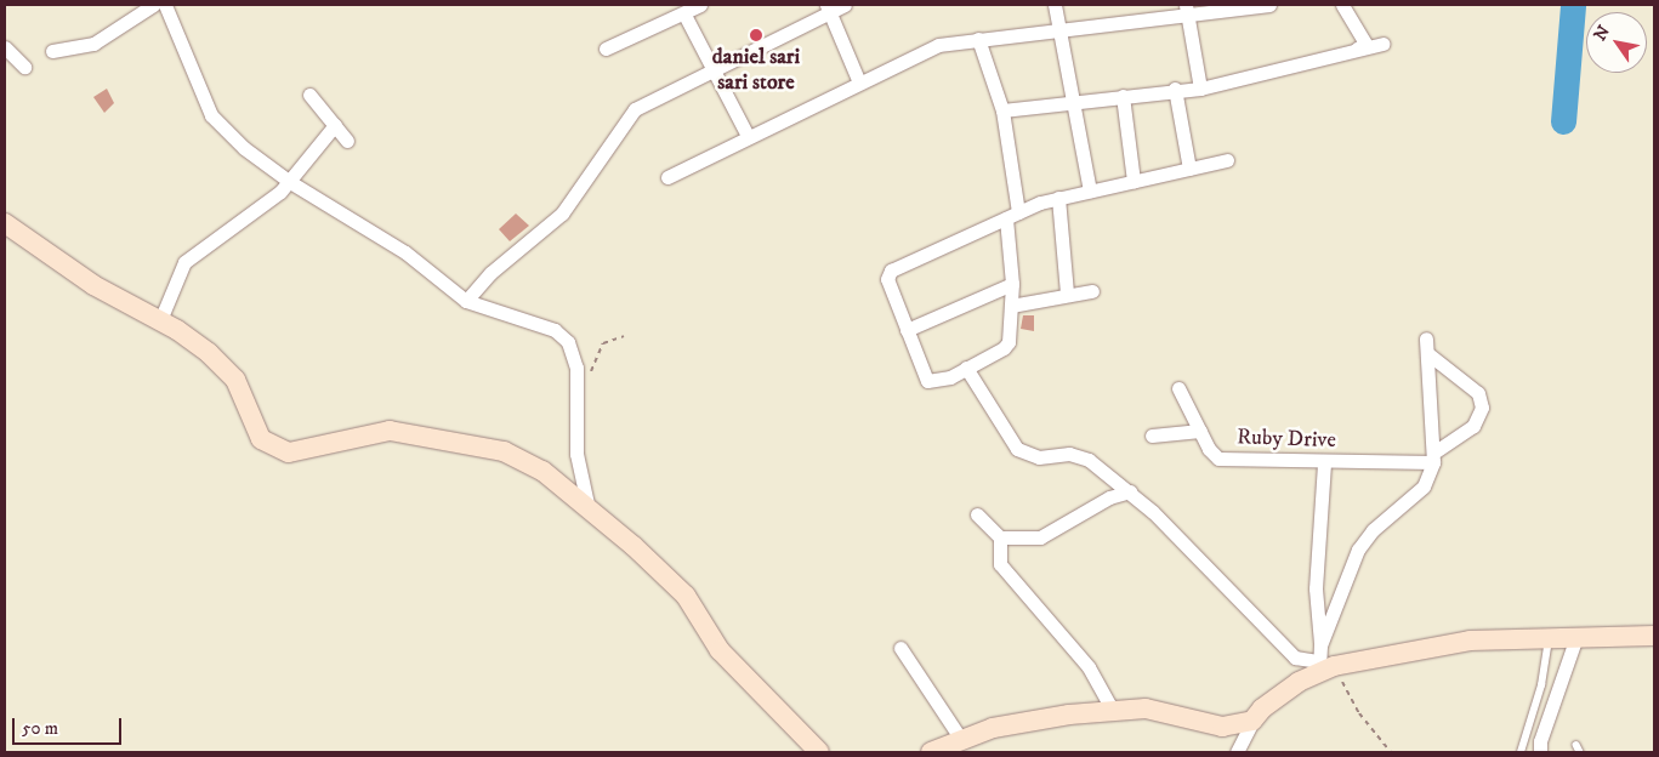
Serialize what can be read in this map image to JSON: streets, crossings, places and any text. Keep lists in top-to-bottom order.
{
  "streets": {
    "street": ["Ruby Drive"]
  },
  "places": ["daniel sari sari store"],
  "scale_bar": "50 m",
  "north": "top left"
}
